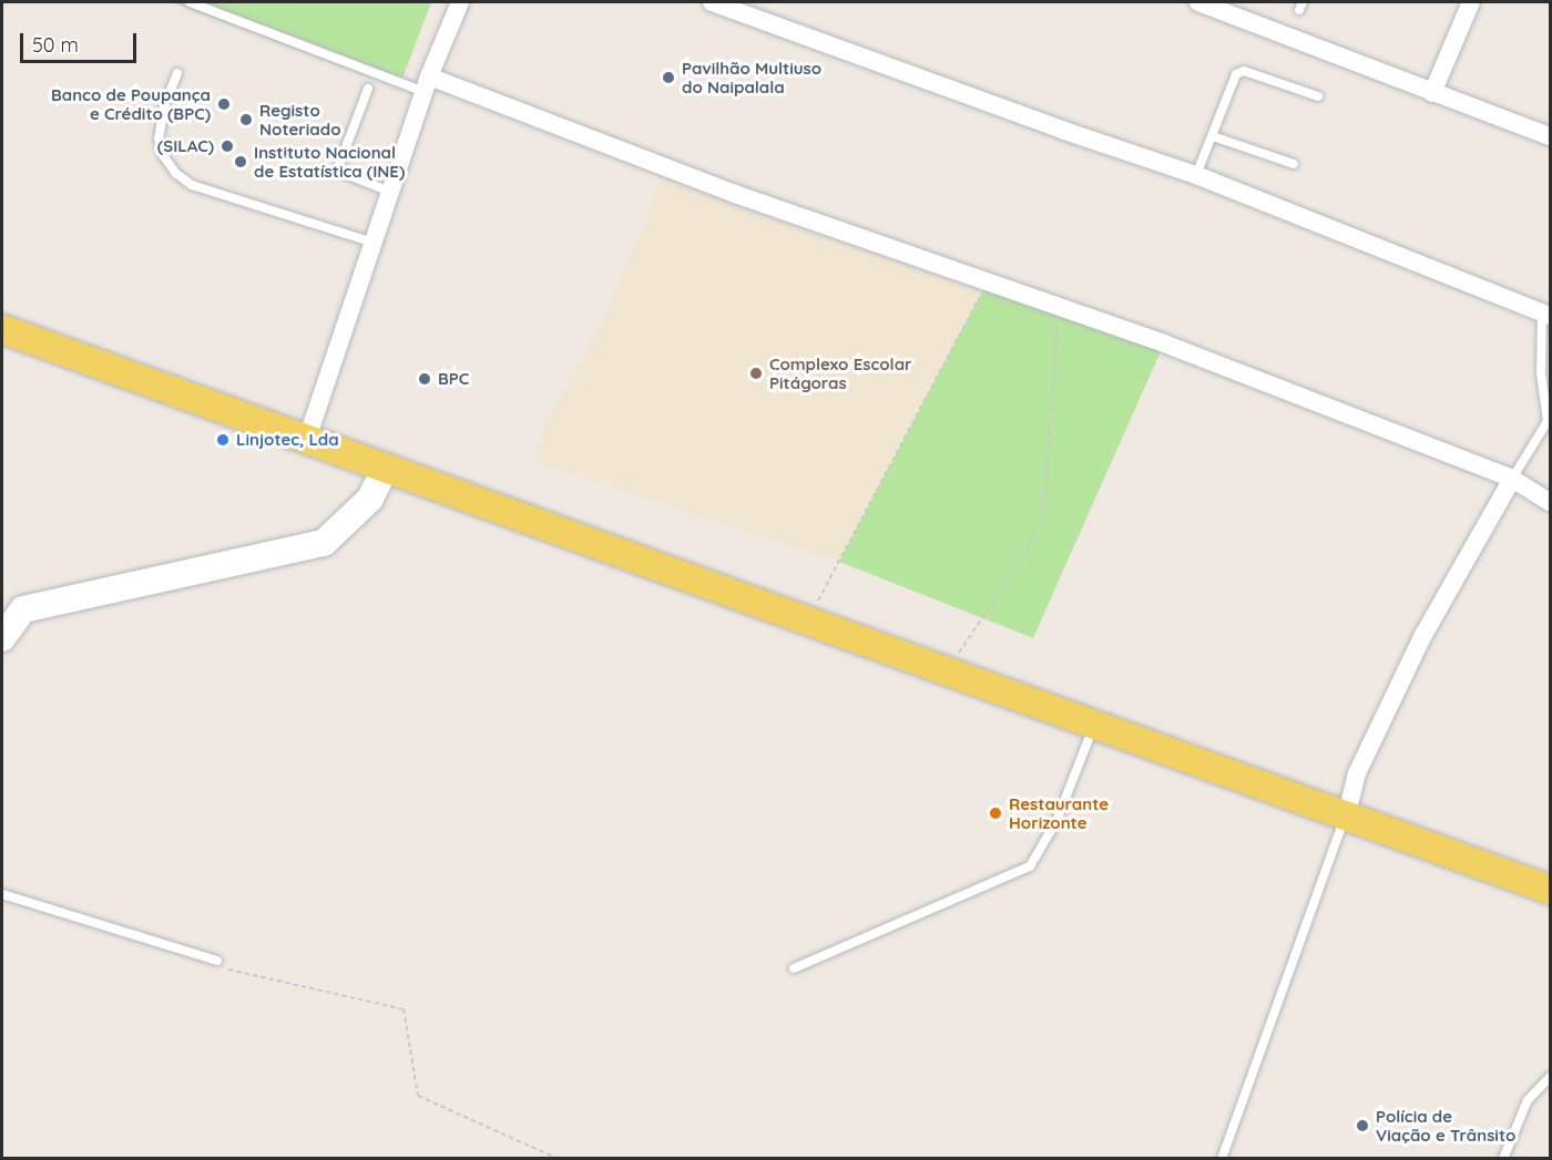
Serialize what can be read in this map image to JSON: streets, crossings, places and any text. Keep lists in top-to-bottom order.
{
  "places": [
    "Pavilhão Multiuso do Naipalala",
    "Banco de Poupança e Crédito (BPC)",
    "Registo Noteriado",
    "(SILAC)",
    "Instituto Nacional de Estatística (INE)",
    "Complexo Escolar Pitágoras",
    "BPC",
    "Linjotec, Lda",
    "Restaurante Horizonte",
    "Polícia de Viação e Trânsito"
  ],
  "scale_bar": "50 m"
}
